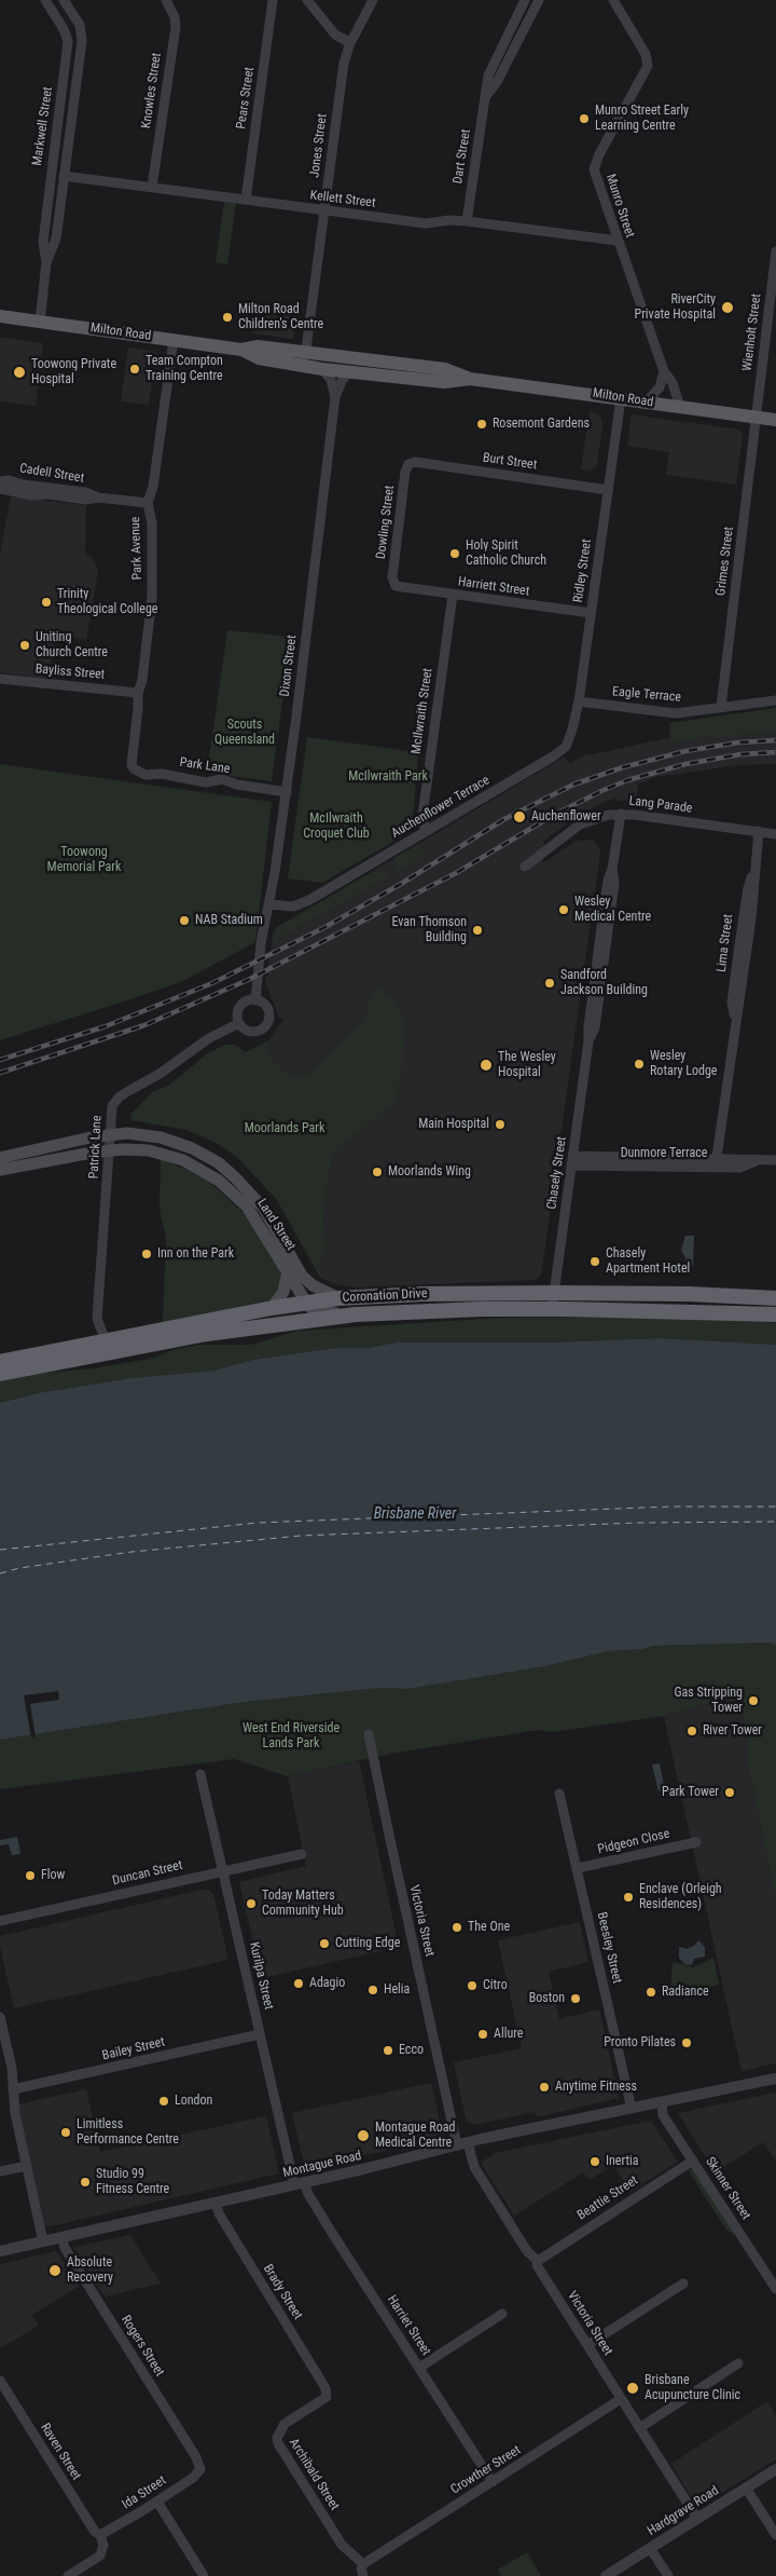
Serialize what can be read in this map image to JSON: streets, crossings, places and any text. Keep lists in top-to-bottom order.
{
  "streets": {
    "highway": ["Coronation Drive"],
    "main road": ["Milton Road", "Land Street"],
    "street": [
      "Knowles Street",
      "Pears Street",
      "Markwell Street",
      "Jones Street",
      "Dart Street",
      "Kellett Street",
      "Munro Street",
      "Wienholt Street",
      "Burt Street",
      "Cadell Street",
      "Dowling Street",
      "Park Avenue",
      "Grimes Street",
      "Ridley Street",
      "Harriett Street",
      "Dixon Street",
      "Bayliss Street",
      "Eagle Terrace",
      "McIlwraith Street",
      "Park Lane",
      "Lang Parade",
      "Auchenflower Terrace",
      "Lima Street",
      "Patrick Lane",
      "Dunmore Terrace",
      "Chasely Street",
      "Pidgeon Close",
      "Duncan Street",
      "Victoria Street",
      "Beesley Street",
      "Kurilpa Street",
      "Bailey Street",
      "Montague Road",
      "Skinner Street",
      "Beattie Street",
      "Brady Street",
      "Harriet Street",
      "Rogers Street",
      "Raven Street",
      "Crowther Street",
      "Archibald Street",
      "Ida Street",
      "Hardgrave Road"
    ]
  },
  "crossings": [
    ["Knowles Street", "Kellett Street"],
    ["Pears Street", "Kellett Street"],
    ["Markwell Street", "Kellett Street"],
    ["Markwell Street", "Milton Road"],
    ["Jones Street", "Kellett Street"],
    ["Jones Street", "Milton Road"],
    ["Dart Street", "Kellett Street"],
    ["Kellett Street", "Munro Street"],
    ["Munro Street", "Milton Road"],
    ["Milton Road", "Wienholt Street"],
    ["Milton Road", "Park Avenue"],
    ["Milton Road", "Grimes Street"],
    ["Milton Road", "Ridley Street"],
    ["Milton Road", "Dixon Street"],
    ["Wienholt Street", "Grimes Street"],
    ["Burt Street", "Dowling Street"],
    ["Burt Street", "Ridley Street"],
    ["Cadell Street", "Park Avenue"],
    ["Dowling Street", "Harriett Street"],
    ["Park Avenue", "Bayliss Street"],
    ["Park Avenue", "Park Lane"],
    ["Grimes Street", "Eagle Terrace"],
    ["Ridley Street", "Harriett Street"],
    ["Ridley Street", "Eagle Terrace"],
    ["Ridley Street", "Auchenflower Terrace"],
    ["Harriett Street", "McIlwraith Street"],
    ["Dixon Street", "Park Lane"],
    ["Dixon Street", "Auchenflower Terrace"],
    ["Dixon Street", "Patrick Lane"],
    ["McIlwraith Street", "Auchenflower Terrace"],
    ["Lang Parade", "Lima Street"],
    ["Lang Parade", "Chasely Street"],
    ["Lima Street", "Dunmore Terrace"],
    ["Patrick Lane", "Land Street"],
    ["Patrick Lane", "Coronation Drive"],
    ["Dunmore Terrace", "Chasely Street"],
    ["Chasely Street", "Coronation Drive"],
    ["Land Street", "Coronation Drive"],
    ["Pidgeon Close", "Beesley Street"],
    ["Duncan Street", "Kurilpa Street"],
    ["Victoria Street", "Montague Road"],
    ["Victoria Street", "Beattie Street"],
    ["Victoria Street", "Crowther Street"],
    ["Victoria Street", "Hardgrave Road"],
    ["Beesley Street", "Montague Road"],
    ["Kurilpa Street", "Bailey Street"],
    ["Kurilpa Street", "Montague Road"],
    ["Kurilpa Street", "Harriet Street"],
    ["Montague Road", "Skinner Street"],
    ["Montague Road", "Brady Street"],
    ["Montague Road", "Harriet Street"],
    ["Montague Road", "Rogers Street"],
    ["Skinner Street", "Beattie Street"],
    ["Brady Street", "Archibald Street"],
    ["Harriet Street", "Crowther Street"],
    ["Rogers Street", "Ida Street"],
    ["Raven Street", "Ida Street"],
    ["Crowther Street", "Archibald Street"]
  ],
  "water": ["Brisbane River"],
  "parks": [
    "Scouts Queensland",
    "McIlwraith Park",
    "McIlwraith Croquet Club",
    "Toowong Memorial Park",
    "Moorlands Park",
    "West End Riverside Lands Park"
  ],
  "places": [
    "Munro Street Early Learning Centre",
    "RiverCity Private Hospital",
    "Milton Road Children's Centre",
    "Team Compton Training Centre",
    "Toowong Private Hospital",
    "Rosemont Gardens",
    "Holy Spirit Catholic Church",
    "Trinity Theological College",
    "Uniting Church Centre",
    "Auchenflower",
    "Wesley Medical Centre",
    "NAB Stadium",
    "Evan Thomson Building",
    "Sandford Jackson Building",
    "Wesley Rotary Lodge",
    "The Wesley Hospital",
    "Main Hospital",
    "Moorlands Wing",
    "Inn on the Park",
    "Chasely Apartment Hotel",
    "Gas Stripping Tower",
    "River Tower",
    "Park Tower",
    "Flow",
    "Enclave (Orleigh Residences)",
    "Today Matters Community Hub",
    "The One",
    "Cutting Edge",
    "Adagio",
    "Citro",
    "Helia",
    "Radiance",
    "Boston",
    "Allure",
    "Pronto Pilates",
    "Ecco",
    "Anytime Fitness",
    "London",
    "Limitless Performance Centre",
    "Montague Road Medical Centre",
    "Inertia",
    "Studio 99 Fitness Centre",
    "Absolute Recovery",
    "Brisbane Acupuncture Clinic"
  ]
}
